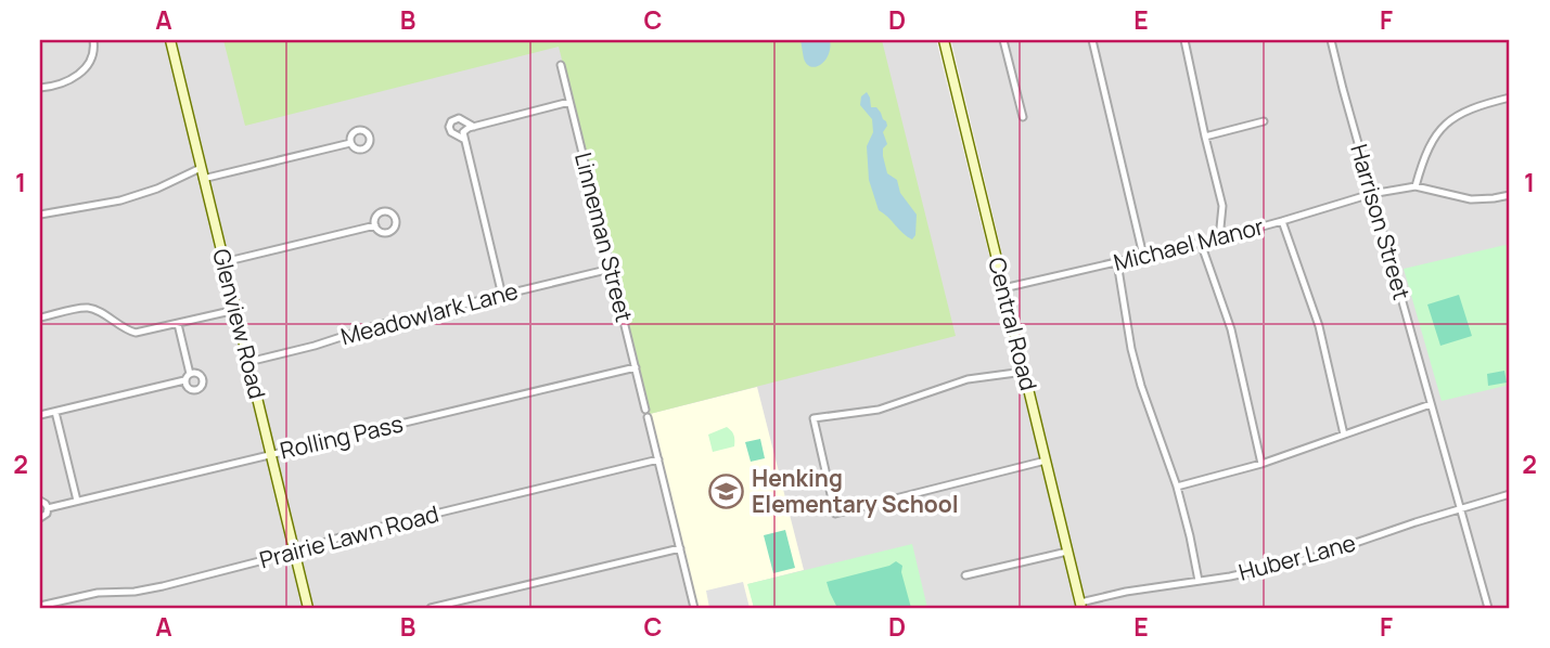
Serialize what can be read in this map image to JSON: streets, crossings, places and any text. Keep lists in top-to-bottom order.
{
  "streets": {
    "main road": ["Glenview Road", "Central Road"],
    "street": [
      "Harrison Street",
      "Linneman Street",
      "Michael Manor",
      "Meadowlark Lane",
      "Rolling Pass",
      "Prairie Lawn Road",
      "Huber Lane"
    ]
  },
  "crossings": [
    ["Harrison Street", "Michael Manor"],
    ["Harrison Street", "Huber Lane"],
    ["Linneman Street", "Meadowlark Lane"],
    ["Linneman Street", "Rolling Pass"],
    ["Linneman Street", "Prairie Lawn Road"],
    ["Michael Manor", "Central Road"],
    ["Meadowlark Lane", "Glenview Road"],
    ["Glenview Road", "Rolling Pass"],
    ["Glenview Road", "Prairie Lawn Road"],
    ["Central Road", "Huber Lane"]
  ],
  "places": {
    "school or university": ["Henking Elementary School"]
  },
  "grid": {
    "columns": [
      "A",
      "B",
      "C",
      "D",
      "E",
      "F"
    ],
    "rows": ["1", "2"]
  }
}
